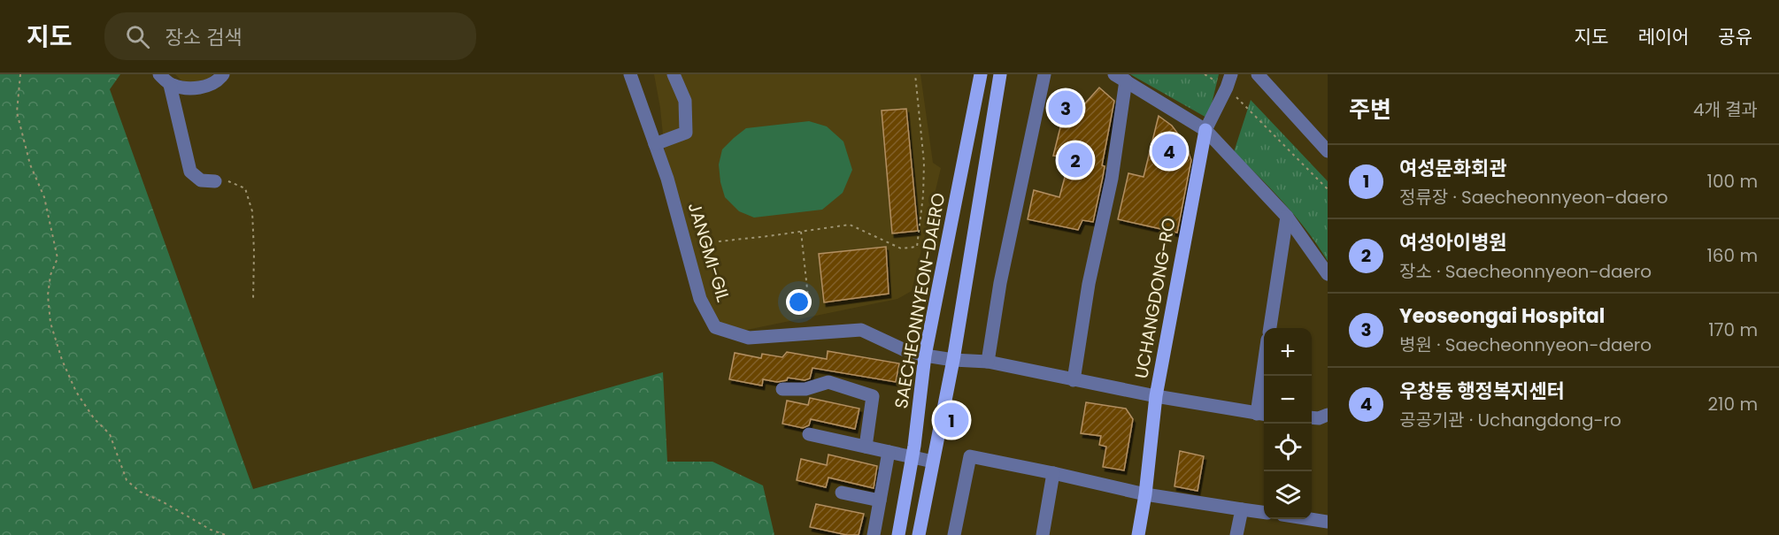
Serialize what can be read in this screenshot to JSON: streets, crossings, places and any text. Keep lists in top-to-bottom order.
{
  "streets": {
    "main road": ["UCHANGDONG-RO", "SAECHEONNYEON-DAERO"],
    "street": ["JANGMI-GIL"]
  },
  "crossings": [
    ["JANGMI-GIL", "UCHANGDONG-RO"],
    ["JANGMI-GIL", "SAECHEONNYEON-DAERO"]
  ],
  "page": {
    "header": "지도",
    "search": "장소 검색",
    "nav": ["지도", "레이어", "공유"],
    "heading": ["주변", "4개 결과"],
    "pins": [
      "3",
      "4",
      "2",
      "1"
    ],
    "list": [
      {
        "mark": "1",
        "name": "여성문화회관",
        "note": "정류장 · Saecheonnyeon-daero",
        "value": "100 m"
      },
      {
        "mark": "2",
        "name": "여성아이병원",
        "note": "장소 · Saecheonnyeon-daero",
        "value": "160 m"
      },
      {
        "mark": "3",
        "name": "Yeoseongai Hospital",
        "note": "병원 · Saecheonnyeon-daero",
        "value": "170 m"
      },
      {
        "mark": "4",
        "name": "우창동 행정복지센터",
        "note": "공공기관 · Uchangdong-ro",
        "value": "210 m"
      }
    ],
    "map_buttons": ["+", "−"]
  }
}
